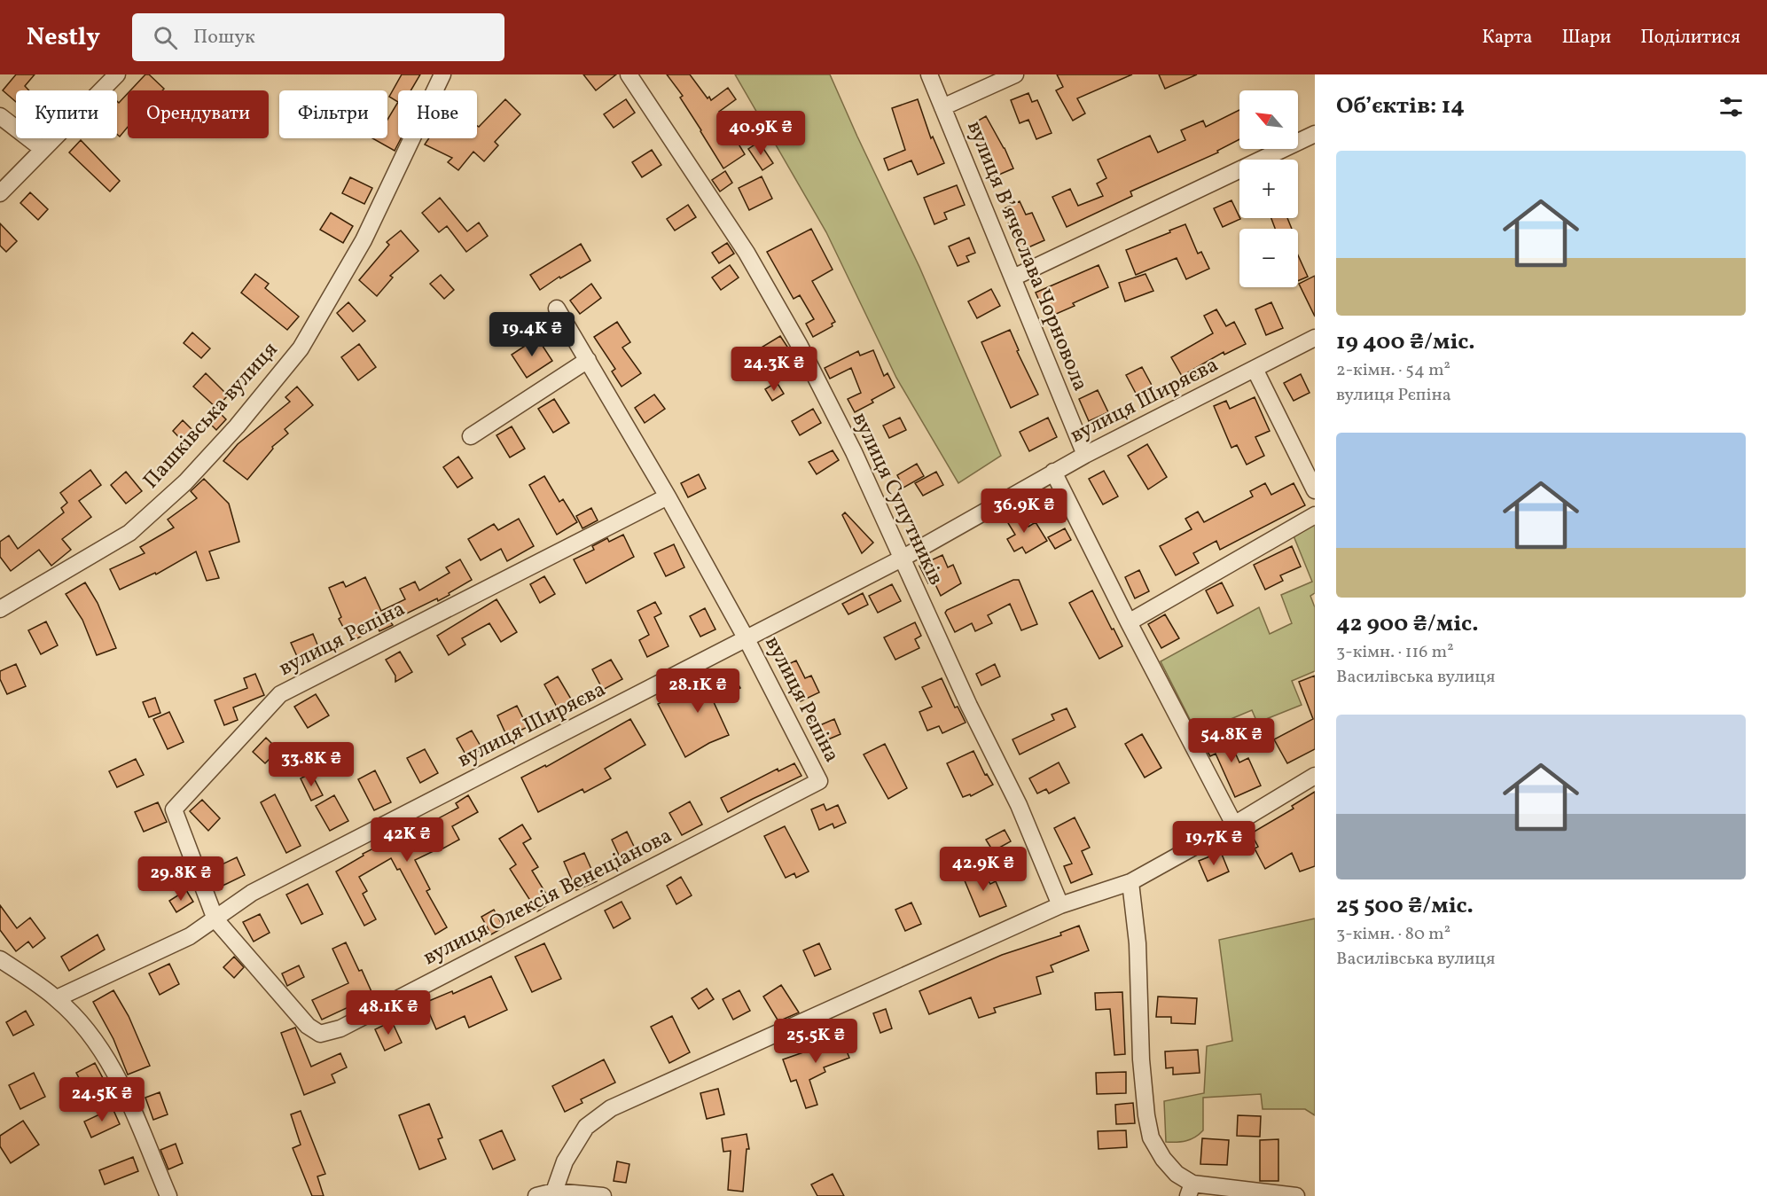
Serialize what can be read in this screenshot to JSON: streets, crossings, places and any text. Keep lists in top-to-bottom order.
{
  "streets": {
    "street": [
      "вулиця Вʼячеслава Чорновола",
      "вулиця Ширяєва",
      "Пашківська вулиця",
      "вулиця Супутників",
      "вулиця Рєпіна",
      "вулиця Олексія Венеціанова"
    ]
  },
  "crossings": [
    ["вулиця Вʼячеслава Чорновола", "вулиця Ширяєва"],
    ["вулиця Ширяєва", "вулиця Супутників"],
    ["вулиця Ширяєва", "вулиця Рєпіна"],
    ["вулиця Ширяєва", "вулиця Олексія Венеціанова"],
    ["вулиця Рєпіна", "вулиця Олексія Венеціанова"]
  ],
  "north": "top left",
  "page": {
    "header": "Nestly",
    "search": "Пошук",
    "nav": ["Карта", "Шари", "Поділитися"],
    "heading": "Об’єктів: 14",
    "map_buttons": ["+", "−"],
    "chip": [
      "Купити",
      "Орендувати",
      "Фільтри",
      "Нове"
    ],
    "price": [
      "40.9K ₴",
      "19.4K ₴",
      "24.3K ₴",
      "36.9K ₴",
      "28.1K ₴",
      "54.8K ₴",
      "33.8K ₴",
      "42K ₴",
      "19.7K ₴",
      "42.9K ₴",
      "29.8K ₴",
      "48.1K ₴",
      "25.5K ₴",
      "24.5K ₴"
    ],
    "list": [
      {
        "name": "19 400 ₴/міс.",
        "note": "2-кімн. · 54 m² · вулиця Рєпіна"
      },
      {
        "name": "42 900 ₴/міс.",
        "note": "3-кімн. · 116 m² · Василівська вулиця"
      },
      {
        "name": "25 500 ₴/міс.",
        "note": "3-кімн. · 80 m² · Василівська вулиця"
      }
    ]
  }
}
